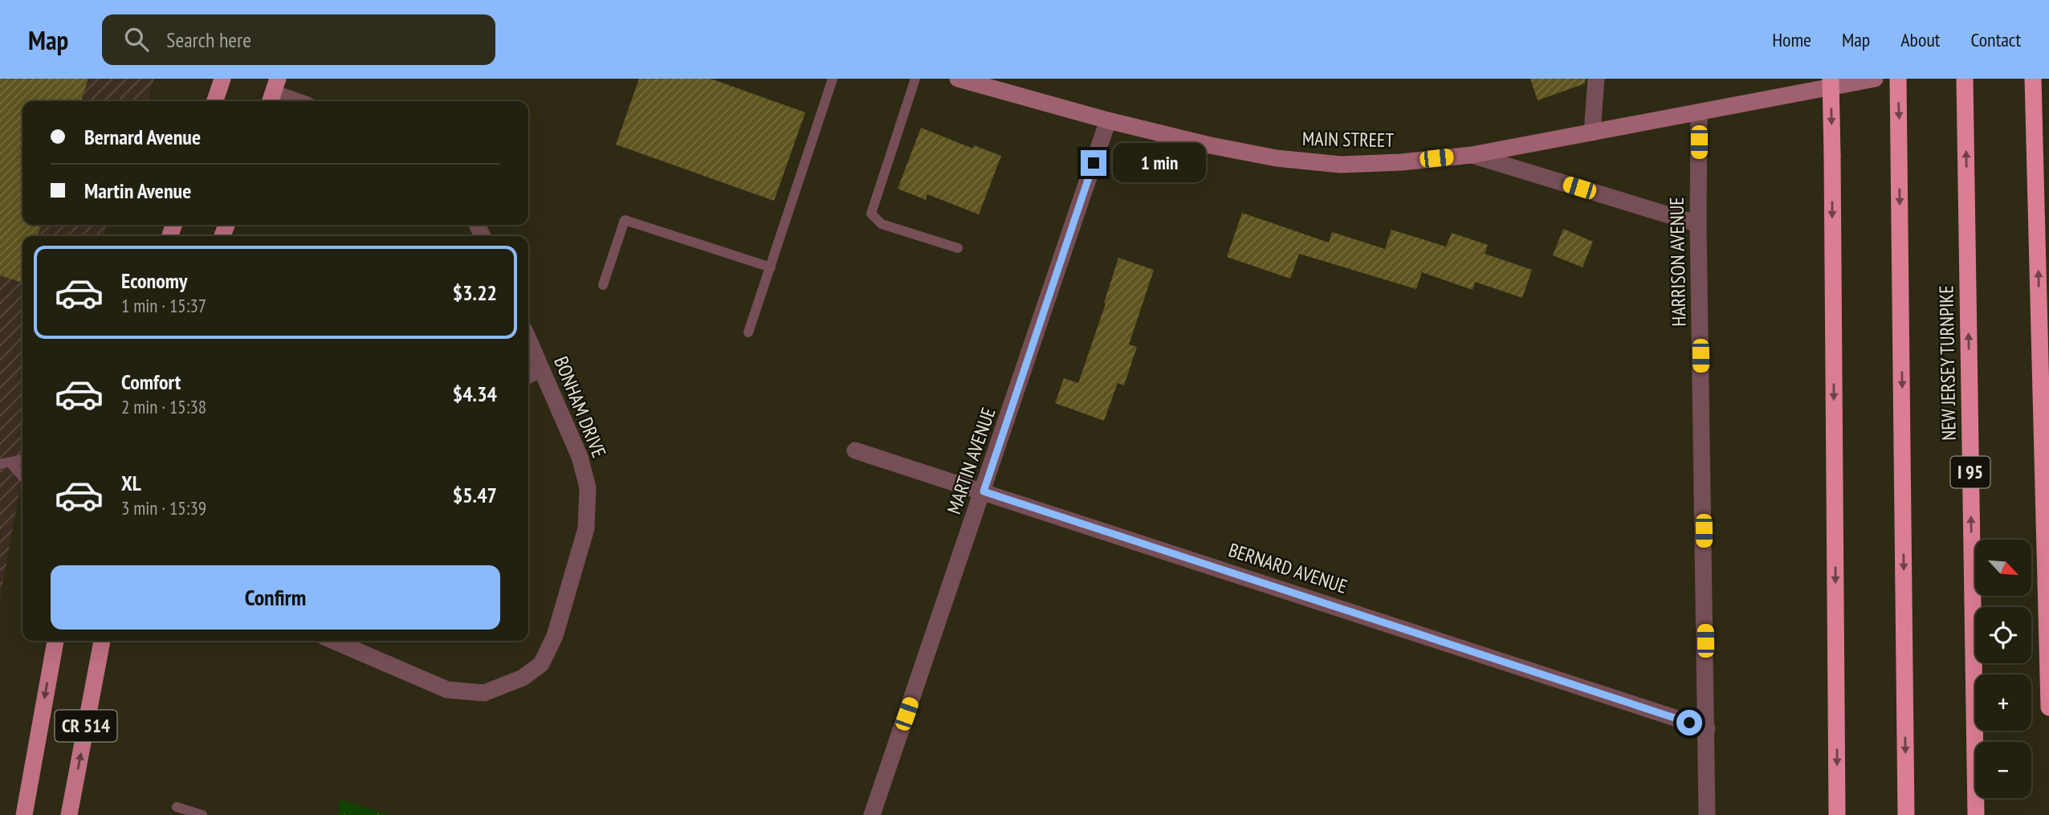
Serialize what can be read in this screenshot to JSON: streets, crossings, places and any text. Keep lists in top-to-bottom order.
{
  "streets": {
    "highway": ["NEW JERSEY TURNPIKE", "I 95"],
    "main road": ["MAIN STREET", "CR 514"],
    "street": [
      "HARRISON AVENUE",
      "BONHAM DRIVE",
      "MARTIN AVENUE",
      "BERNARD AVENUE"
    ]
  },
  "crossings": [
    ["MAIN STREET", "HARRISON AVENUE"],
    ["MAIN STREET", "MARTIN AVENUE"],
    ["HARRISON AVENUE", "BERNARD AVENUE"],
    ["MARTIN AVENUE", "BERNARD AVENUE"]
  ],
  "north": "bottom right",
  "page": {
    "header": "Map",
    "search": "Search here",
    "nav": [
      "Home",
      "Map",
      "About",
      "Contact"
    ],
    "banner": ["Bernard Avenue", "Martin Avenue"],
    "bubble": "1 min",
    "list": [
      {
        "name": "Economy",
        "note": "1 min · 15:37",
        "value": "$3.22"
      },
      {
        "name": "Comfort",
        "note": "2 min · 15:38",
        "value": "$4.34"
      },
      {
        "name": "XL",
        "note": "3 min · 15:39",
        "value": "$5.47"
      }
    ],
    "map_buttons": ["+", "−"],
    "buttons": "Confirm"
  }
}
